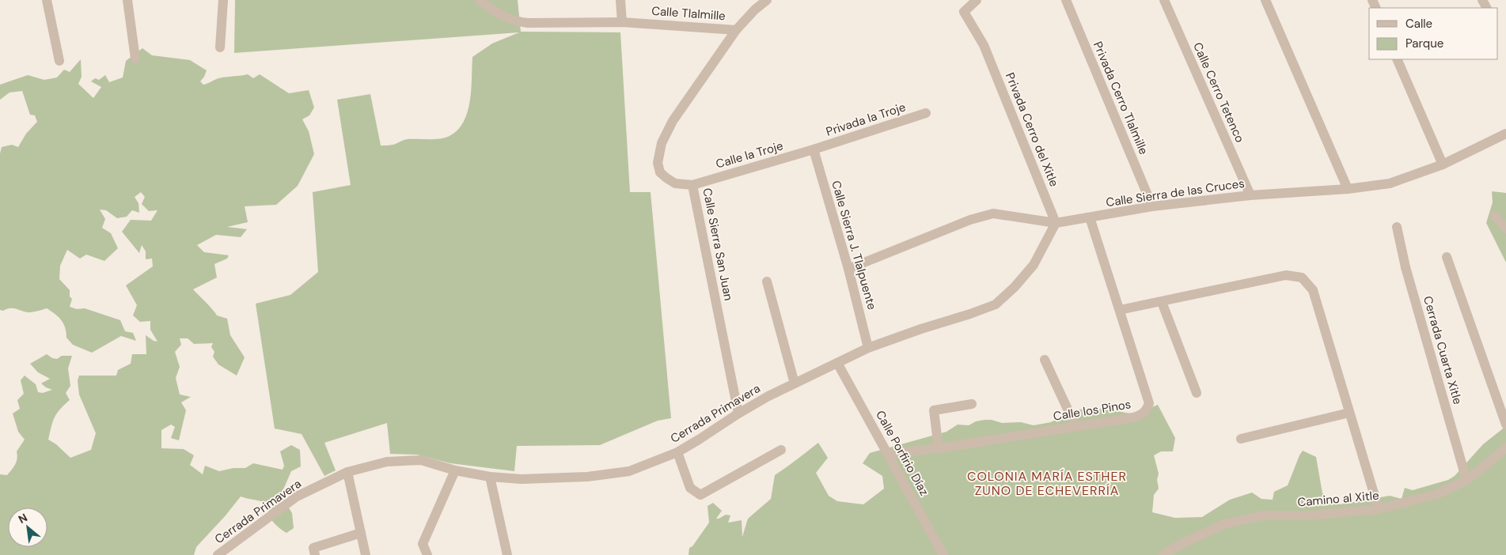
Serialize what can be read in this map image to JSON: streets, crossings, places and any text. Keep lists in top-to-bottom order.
{
  "streets": {
    "street": [
      "Calle Tlalmille",
      "Calle Cerro Tetenco",
      "Privada Cerro Tlalmille",
      "Privada la Troje",
      "Privada Cerro del Xitle",
      "Calle la Troje",
      "Calle Sierra de las Cruces",
      "Calle Sierra San Juan",
      "Calle Sierra J. Tlalpuente",
      "Cerrada Cuarta Xitle",
      "Calle los Pinos",
      "Cerrada Primavera",
      "Calle Porfirio Díaz",
      "Camino al Xitle"
    ]
  },
  "crossings": [
    ["Calle Tlalmille", "Calle Sierra San Juan"],
    ["Calle Cerro Tetenco", "Calle Sierra de las Cruces"],
    ["Privada Cerro Tlalmille", "Calle Sierra de las Cruces"],
    ["Privada la Troje", "Calle la Troje"],
    ["Privada la Troje", "Calle Sierra J. Tlalpuente"],
    ["Privada Cerro del Xitle", "Calle Sierra de las Cruces"],
    ["Privada Cerro del Xitle", "Cerrada Primavera"],
    ["Calle la Troje", "Calle Sierra San Juan"],
    ["Calle la Troje", "Calle Sierra J. Tlalpuente"],
    ["Calle Sierra de las Cruces", "Calle Sierra J. Tlalpuente"],
    ["Calle Sierra de las Cruces", "Calle los Pinos"],
    ["Calle Sierra de las Cruces", "Cerrada Primavera"],
    ["Calle Sierra San Juan", "Cerrada Primavera"],
    ["Calle Sierra J. Tlalpuente", "Cerrada Primavera"],
    ["Cerrada Cuarta Xitle", "Camino al Xitle"],
    ["Calle los Pinos", "Calle Porfirio Díaz"],
    ["Cerrada Primavera", "Calle Porfirio Díaz"]
  ],
  "districts": ["COLONIA MARÍA ESTHER ZUNO DE ECHEVERRÍA"],
  "legend": ["Calle", "Parque"],
  "north": "top left"
}
